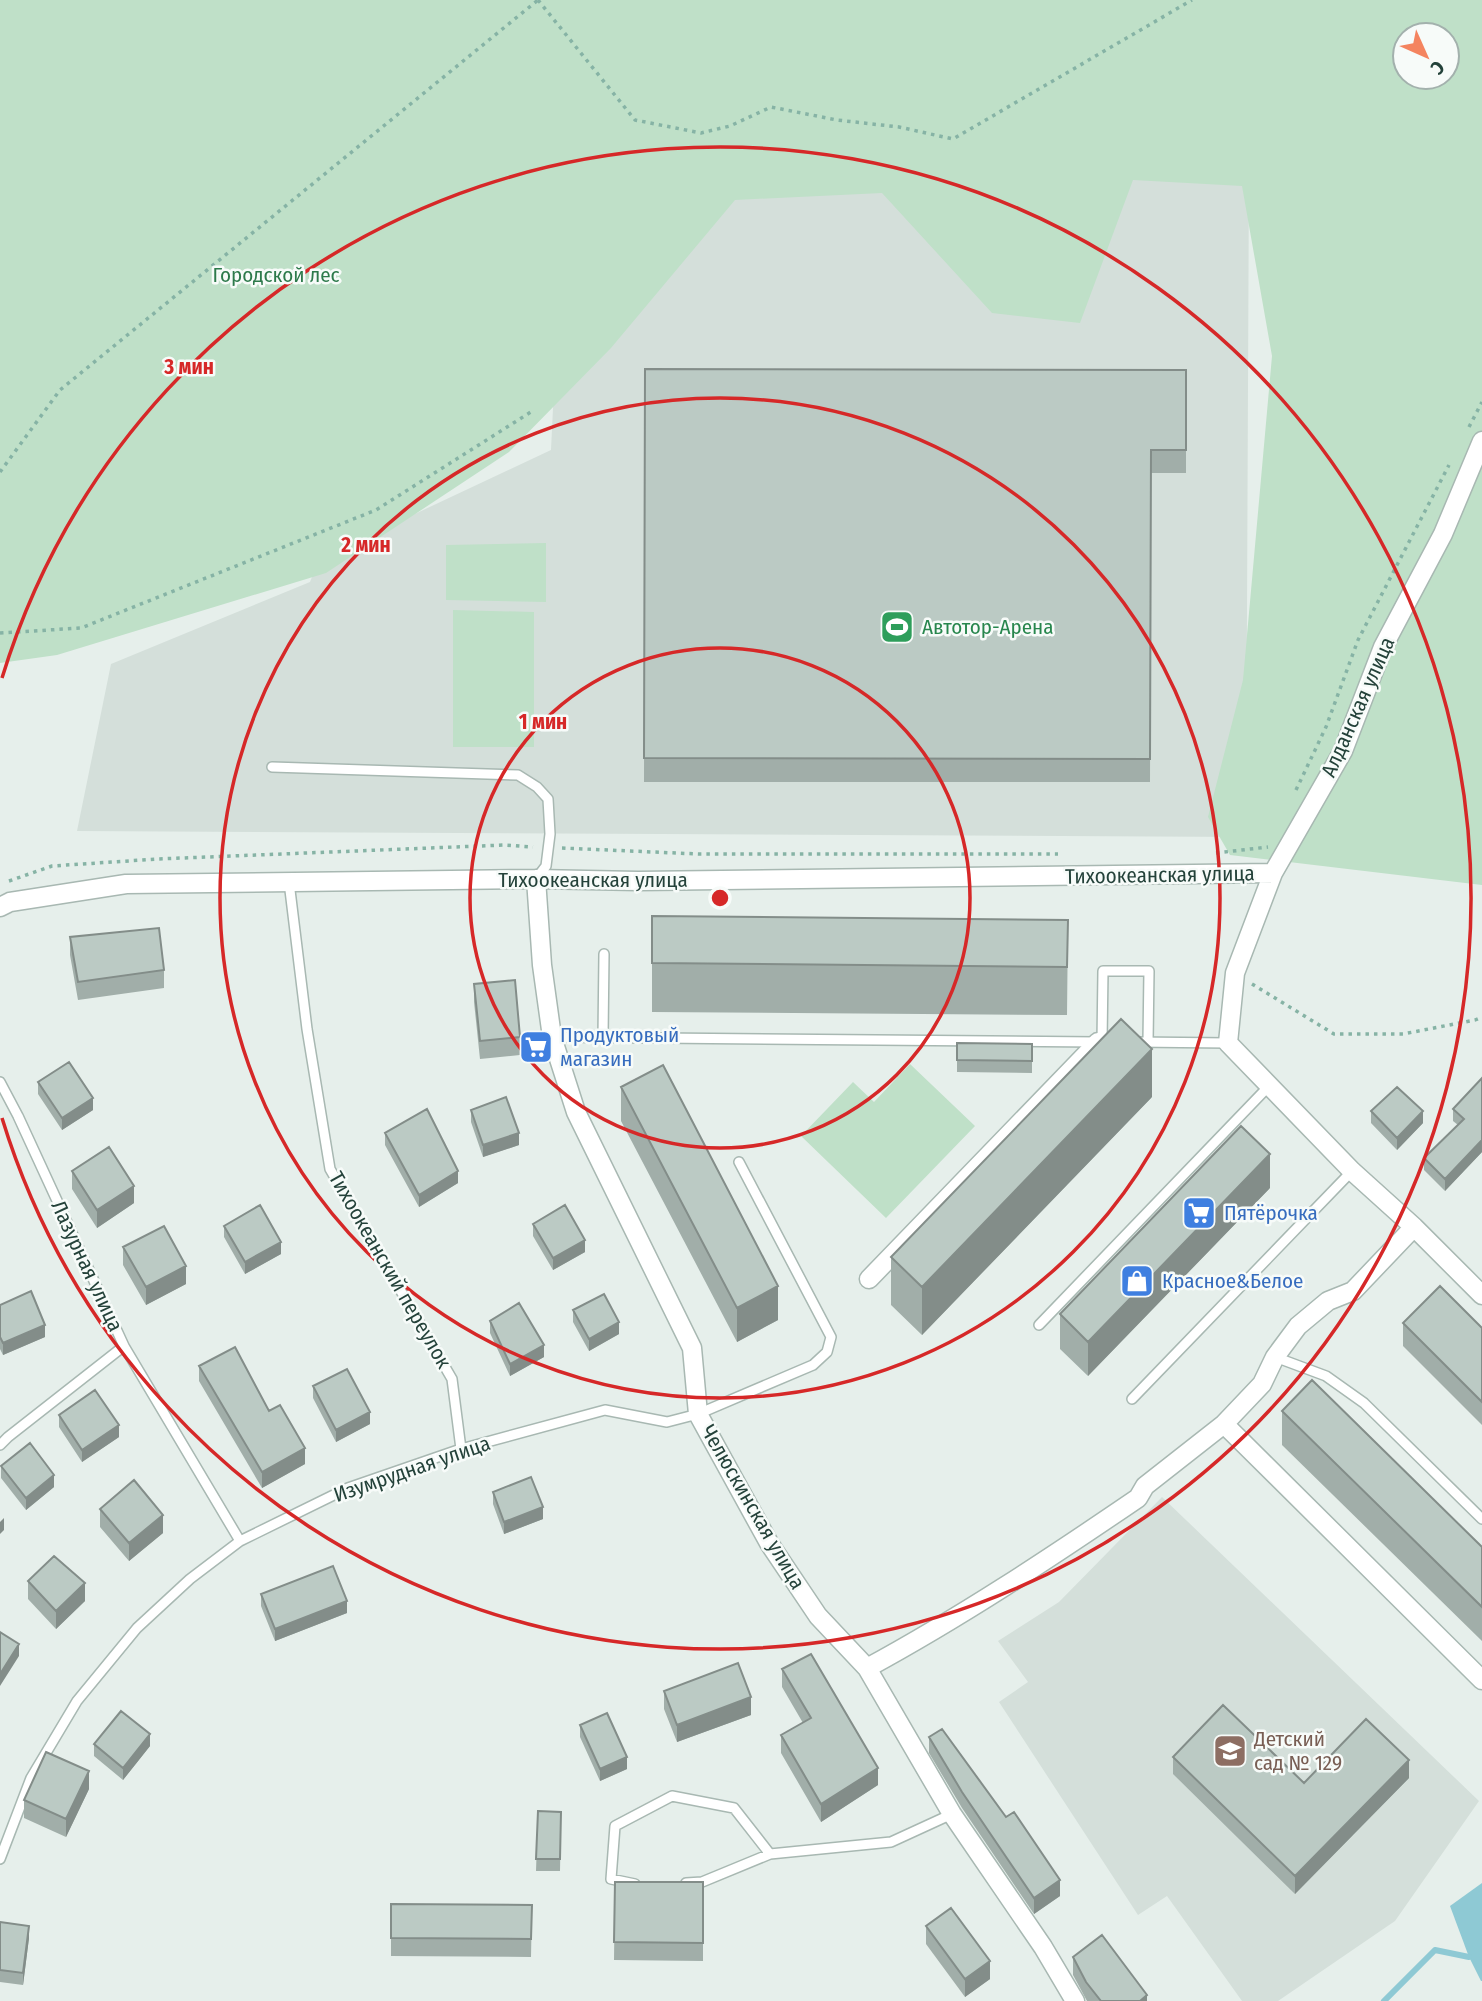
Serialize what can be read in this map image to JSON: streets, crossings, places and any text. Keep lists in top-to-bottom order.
{
  "streets": {
    "street": ["Алданская улица", "Тихоокеанская улица", "Челюскинская улица"],
    "lane": ["Лазурная улица", "Тихоокеанский переулок", "Изумрудная улица"]
  },
  "crossings": [
    ["Алданская улица", "Тихоокеанская улица"],
    ["Тихоокеанская улица", "Тихоокеанский переулок"],
    ["Тихоокеанская улица", "Челюскинская улица"],
    ["Тихоокеанский переулок", "Изумрудная улица"],
    ["Изумрудная улица", "Челюскинская улица"]
  ],
  "parks": ["Городской лес"],
  "places": {
    "sports": ["Автотор-Арена"],
    "supermarket": ["Продуктовый магазин", "Пятёрочка"],
    "shop": ["Красное&Белое"],
    "school or university": ["Детский сад № 129"]
  },
  "north": "bottom right",
  "rings": ["3 мин", "2 мин", "1 мин"]
}
